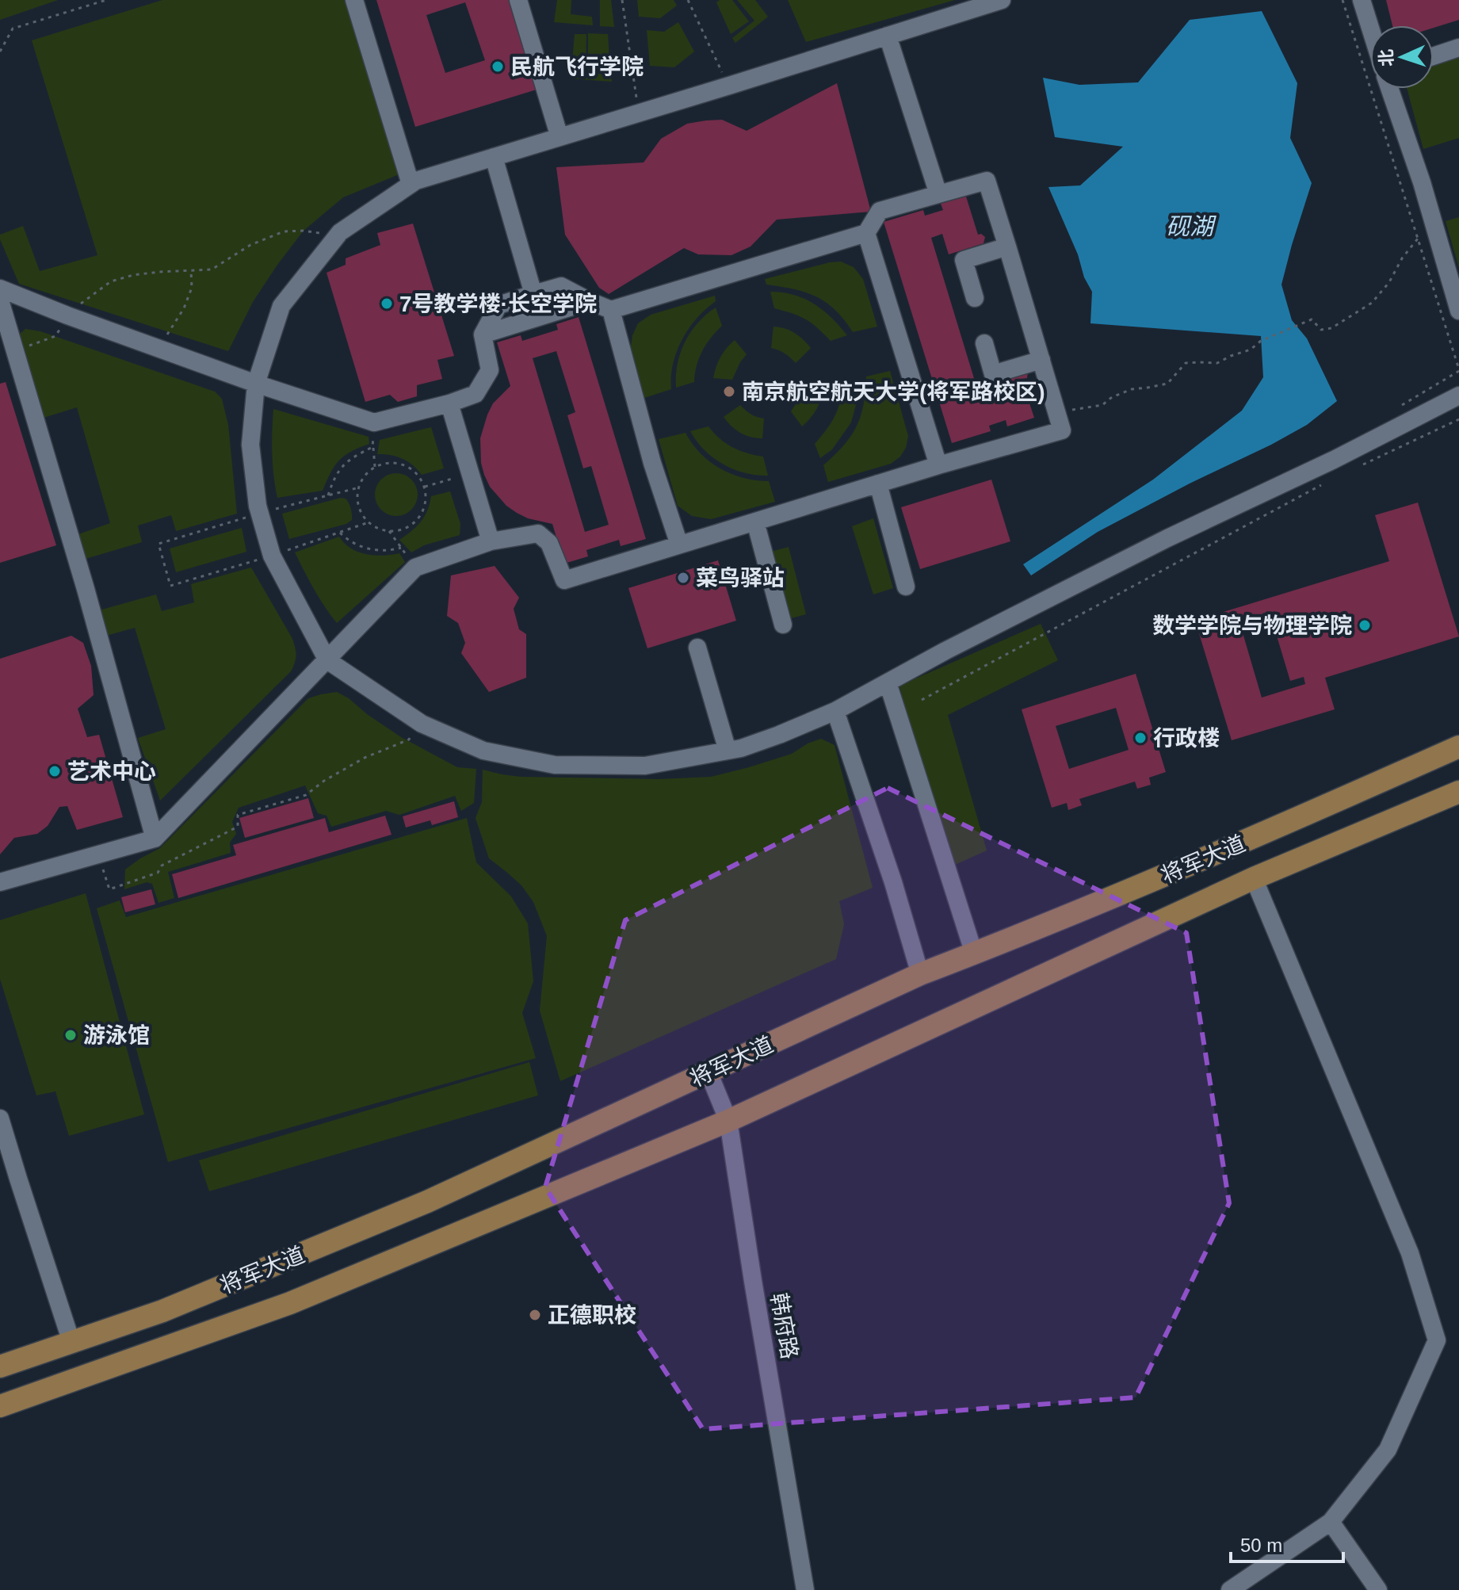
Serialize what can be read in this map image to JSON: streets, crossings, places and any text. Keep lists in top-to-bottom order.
{
  "streets": {
    "main road": ["将军大道"],
    "street": ["韩府路"]
  },
  "crossings": [
    ["将军大道", "韩府路"]
  ],
  "water": ["砚湖"],
  "places": [
    "民航飞行学院",
    "7号教学楼·长空学院",
    "南京航空航天大学(将军路校区)",
    "菜鸟驿站",
    "数学学院与物理学院",
    "行政楼",
    "艺术中心",
    "游泳馆",
    "正德职校"
  ],
  "scale_bar": "50 m",
  "north": "left"
}
